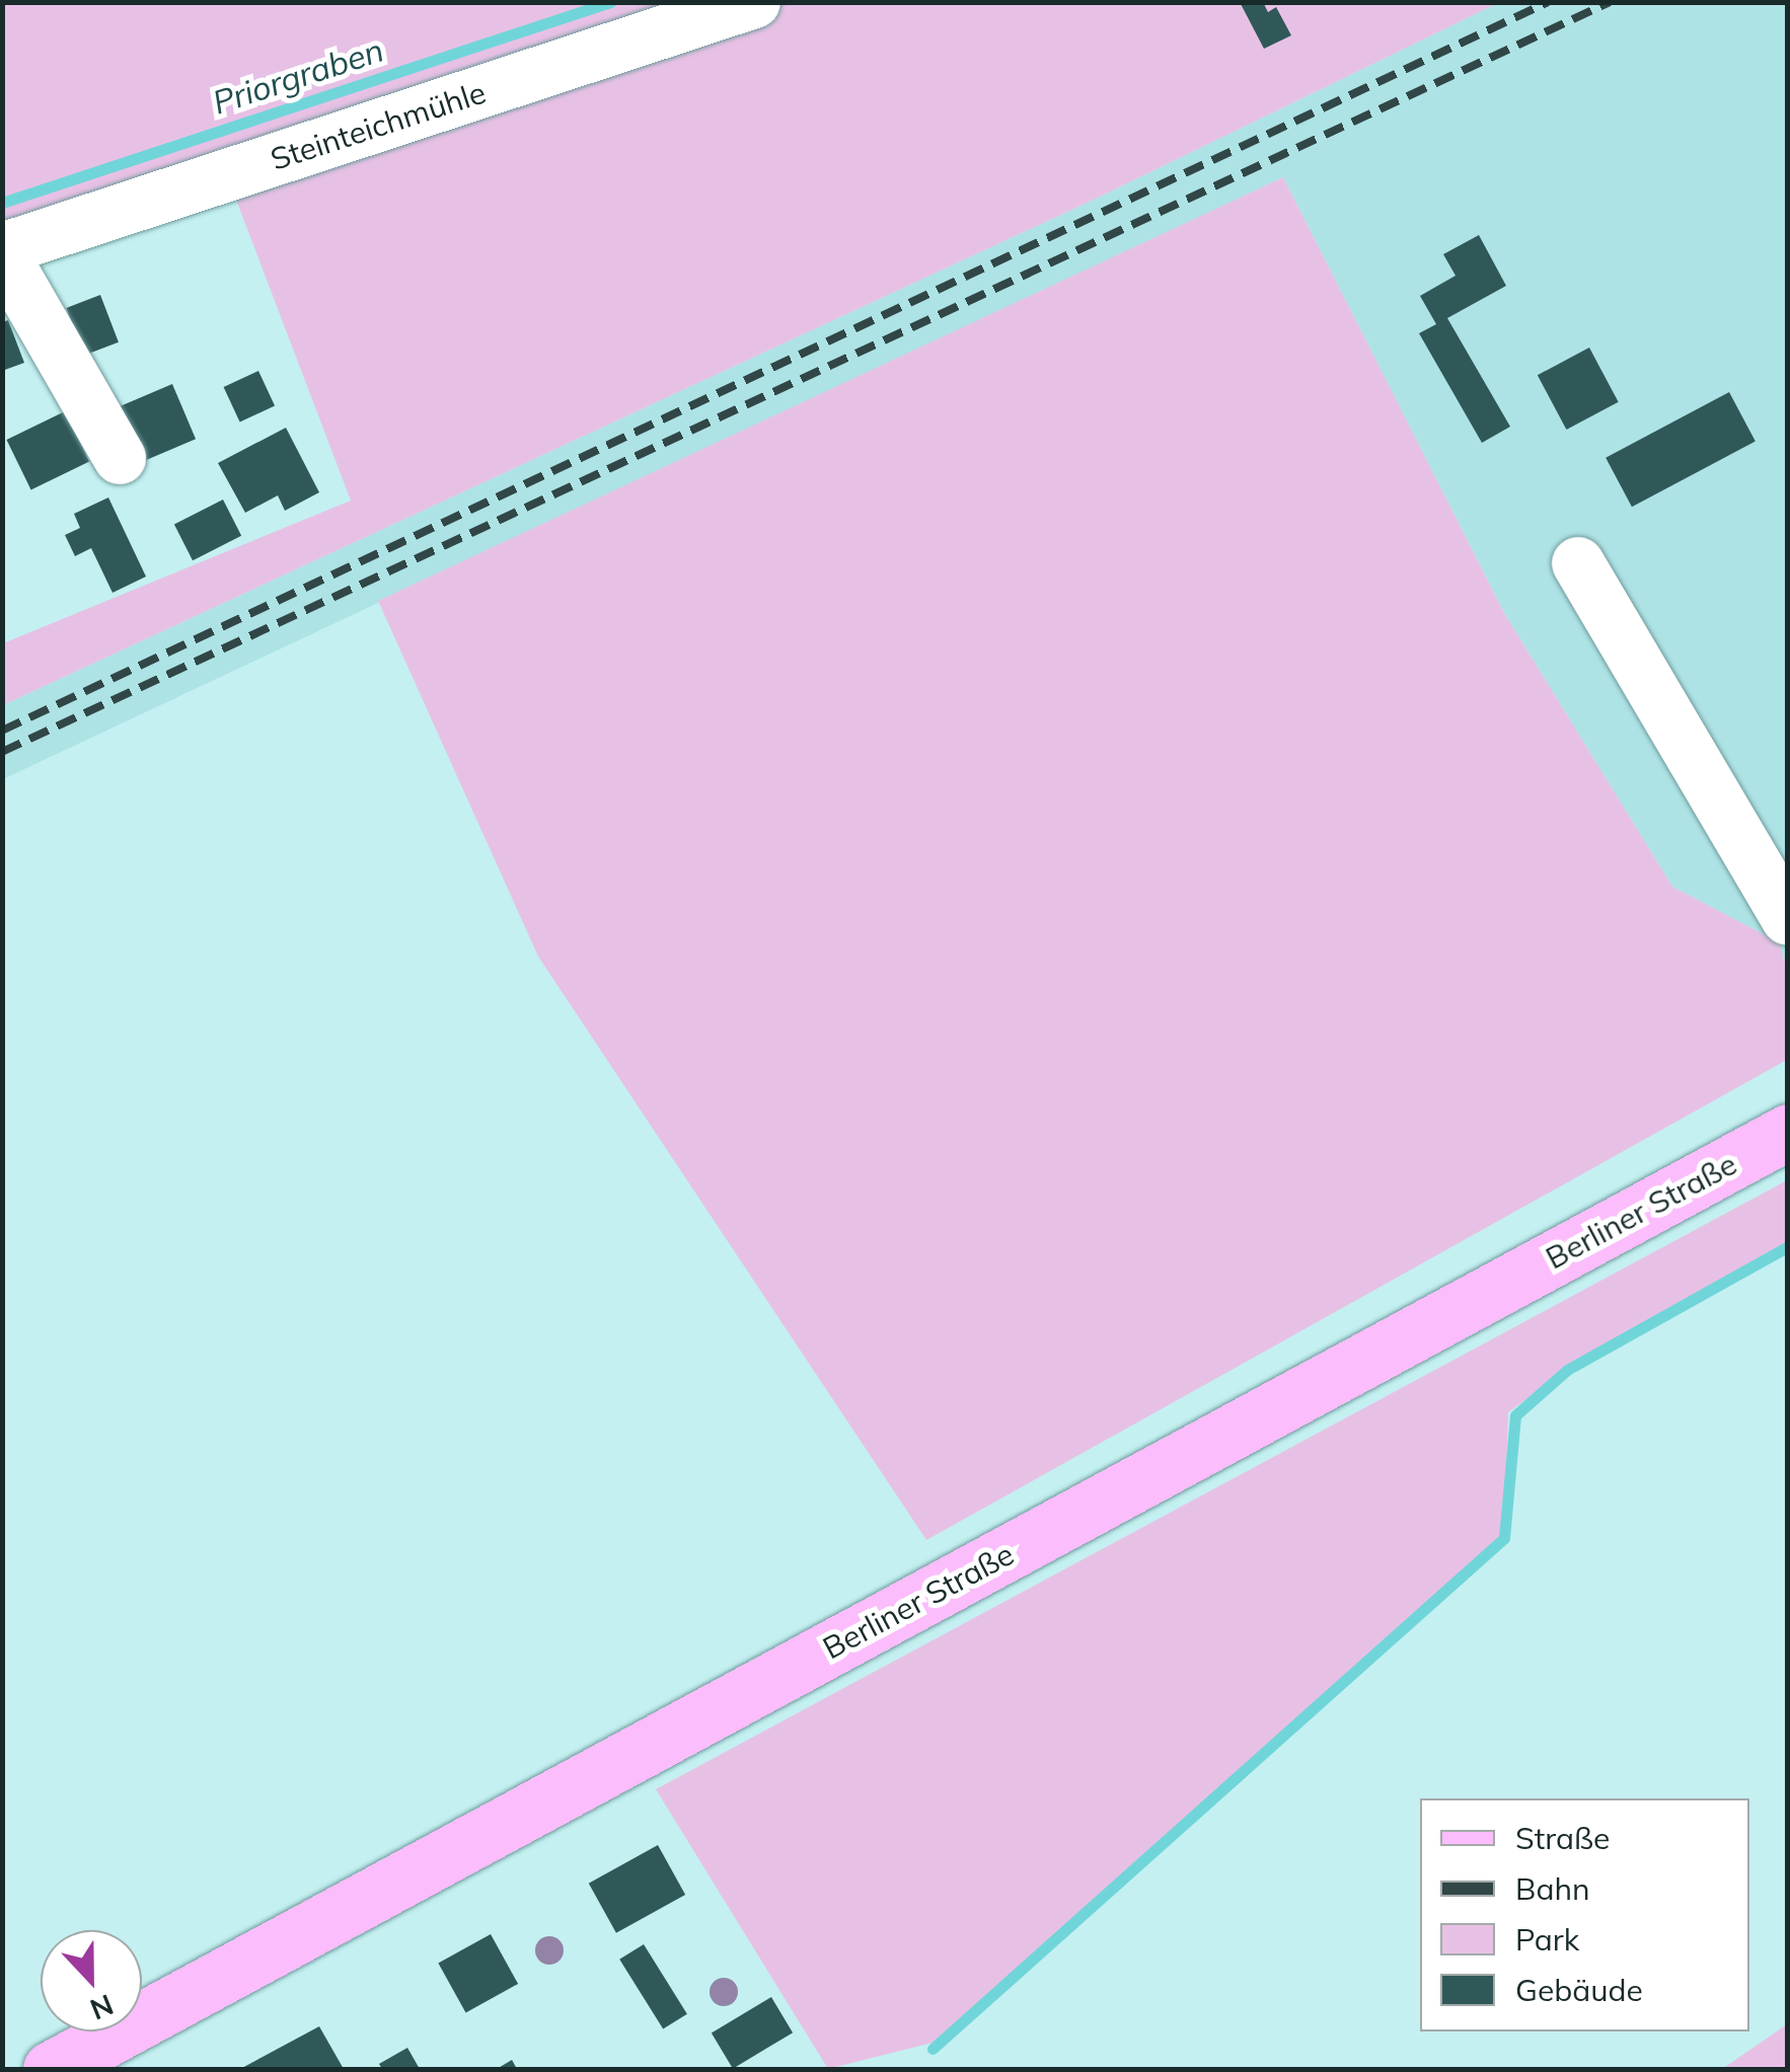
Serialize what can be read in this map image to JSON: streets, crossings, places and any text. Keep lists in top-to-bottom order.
{
  "streets": {
    "main road": ["Berliner Straße"],
    "street": ["Steinteichmühle"]
  },
  "water": ["Priorgraben"],
  "legend": [
    "Straße",
    "Bahn",
    "Park",
    "Gebäude"
  ],
  "north": "bottom"
}
